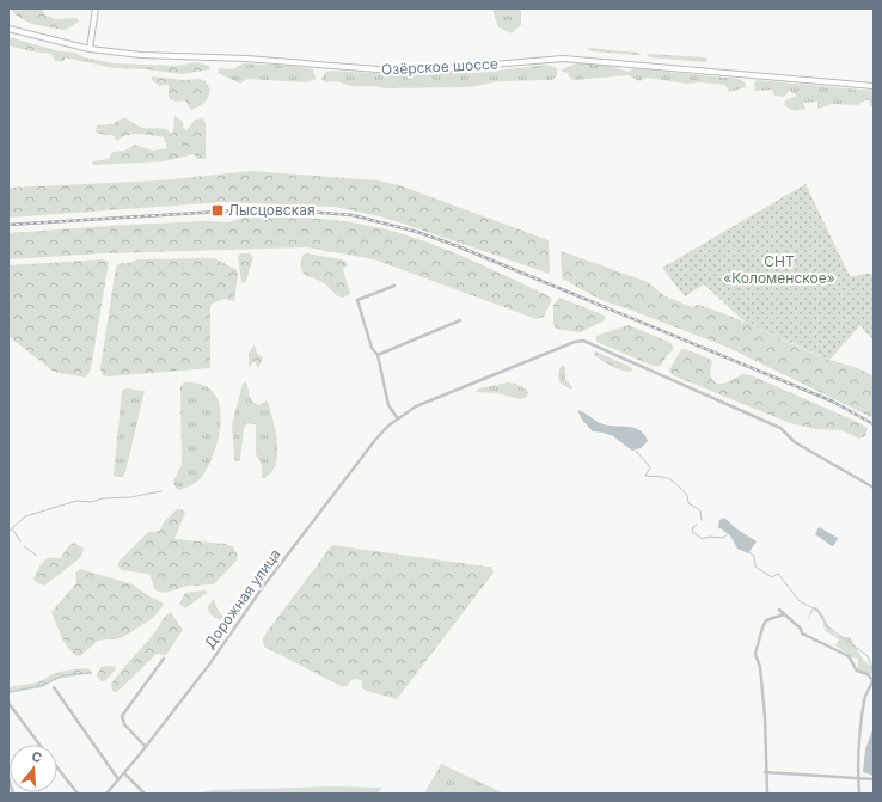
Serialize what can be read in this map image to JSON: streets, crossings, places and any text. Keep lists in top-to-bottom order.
{
  "streets": {
    "main road": ["Озёрское шоссе"],
    "street": ["Дорожная улица"]
  },
  "parks": ["СНТ «Коломенское»"],
  "places": {
    "transit": ["Лысцовская"]
  },
  "north": "top"
}
